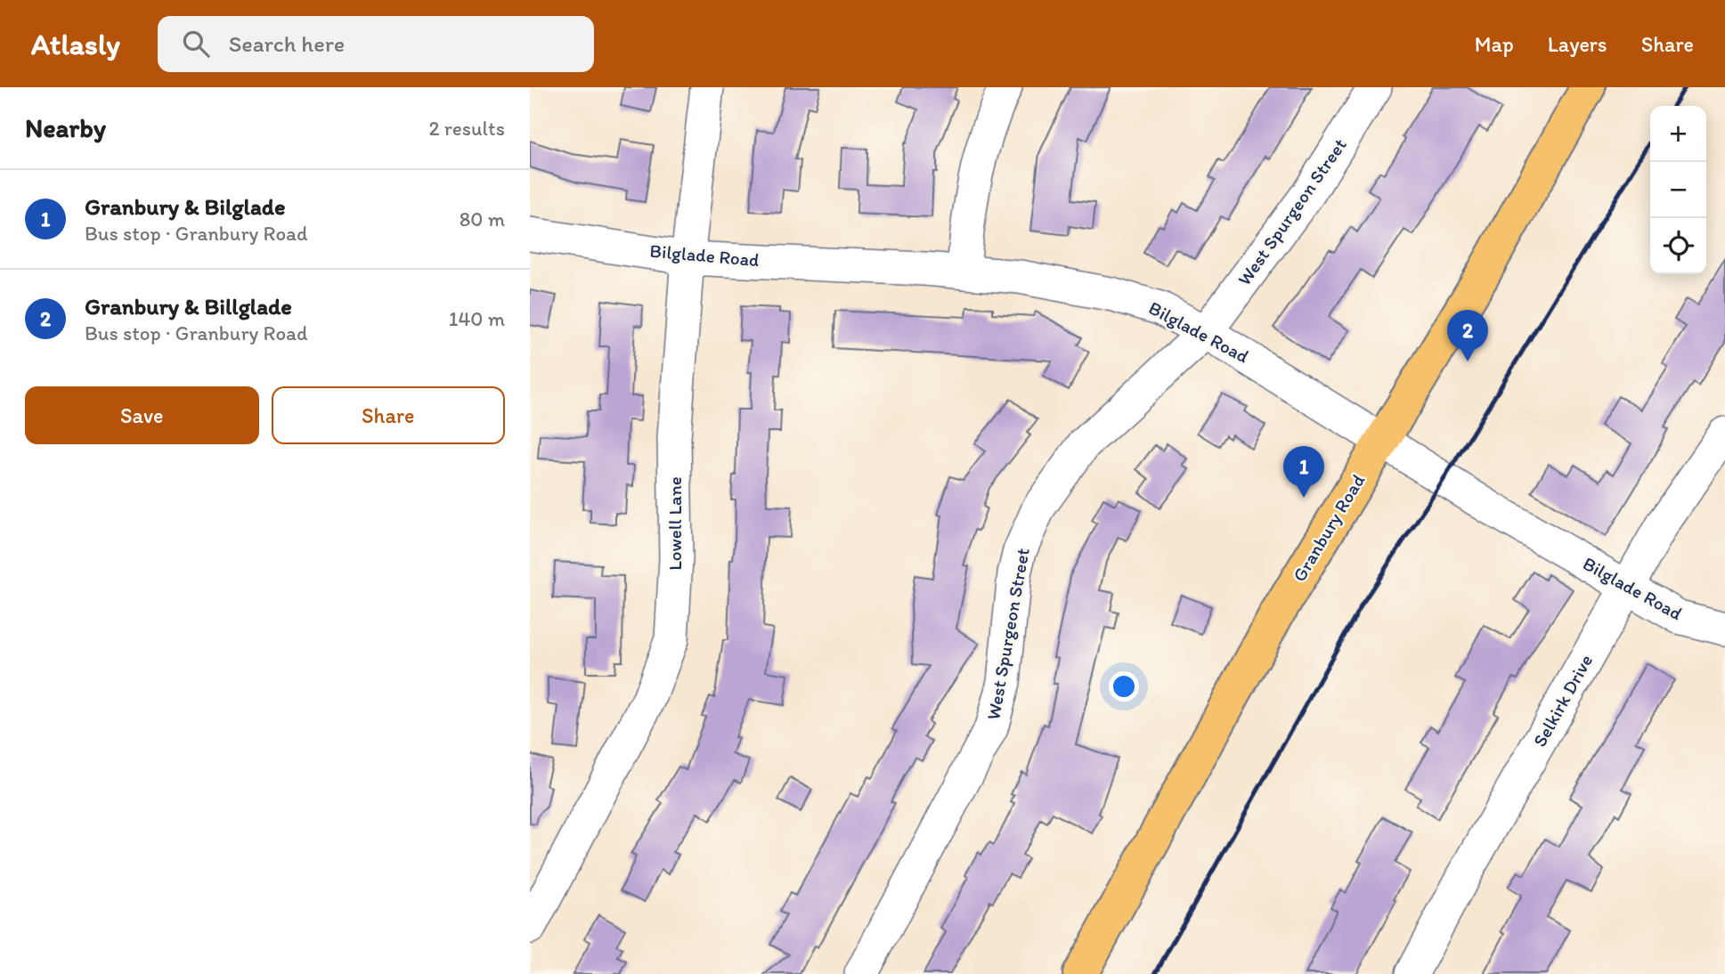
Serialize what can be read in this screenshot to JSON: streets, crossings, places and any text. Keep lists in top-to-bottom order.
{
  "streets": {
    "main road": ["Granbury Road"],
    "street": [
      "West Spurgeon Street",
      "Bilglade Road",
      "Lowell Lane",
      "Selkirk Drive"
    ]
  },
  "crossings": [
    ["West Spurgeon Street", "Bilglade Road"],
    ["Bilglade Road", "Lowell Lane"],
    ["Bilglade Road", "Granbury Road"],
    ["Bilglade Road", "Selkirk Drive"]
  ],
  "page": {
    "header": "Atlasly",
    "search": "Search here",
    "nav": ["Map", "Layers", "Share"],
    "heading": ["Nearby", "2 results"],
    "map_buttons": ["+", "−"],
    "list": [
      {
        "mark": "1",
        "name": "Granbury & Bilglade",
        "note": "Bus stop · Granbury Road",
        "value": "80 m"
      },
      {
        "mark": "2",
        "name": "Granbury & Billglade",
        "note": "Bus stop · Granbury Road",
        "value": "140 m"
      }
    ],
    "pins": ["2", "1"],
    "buttons": ["Save", "Share"]
  }
}
